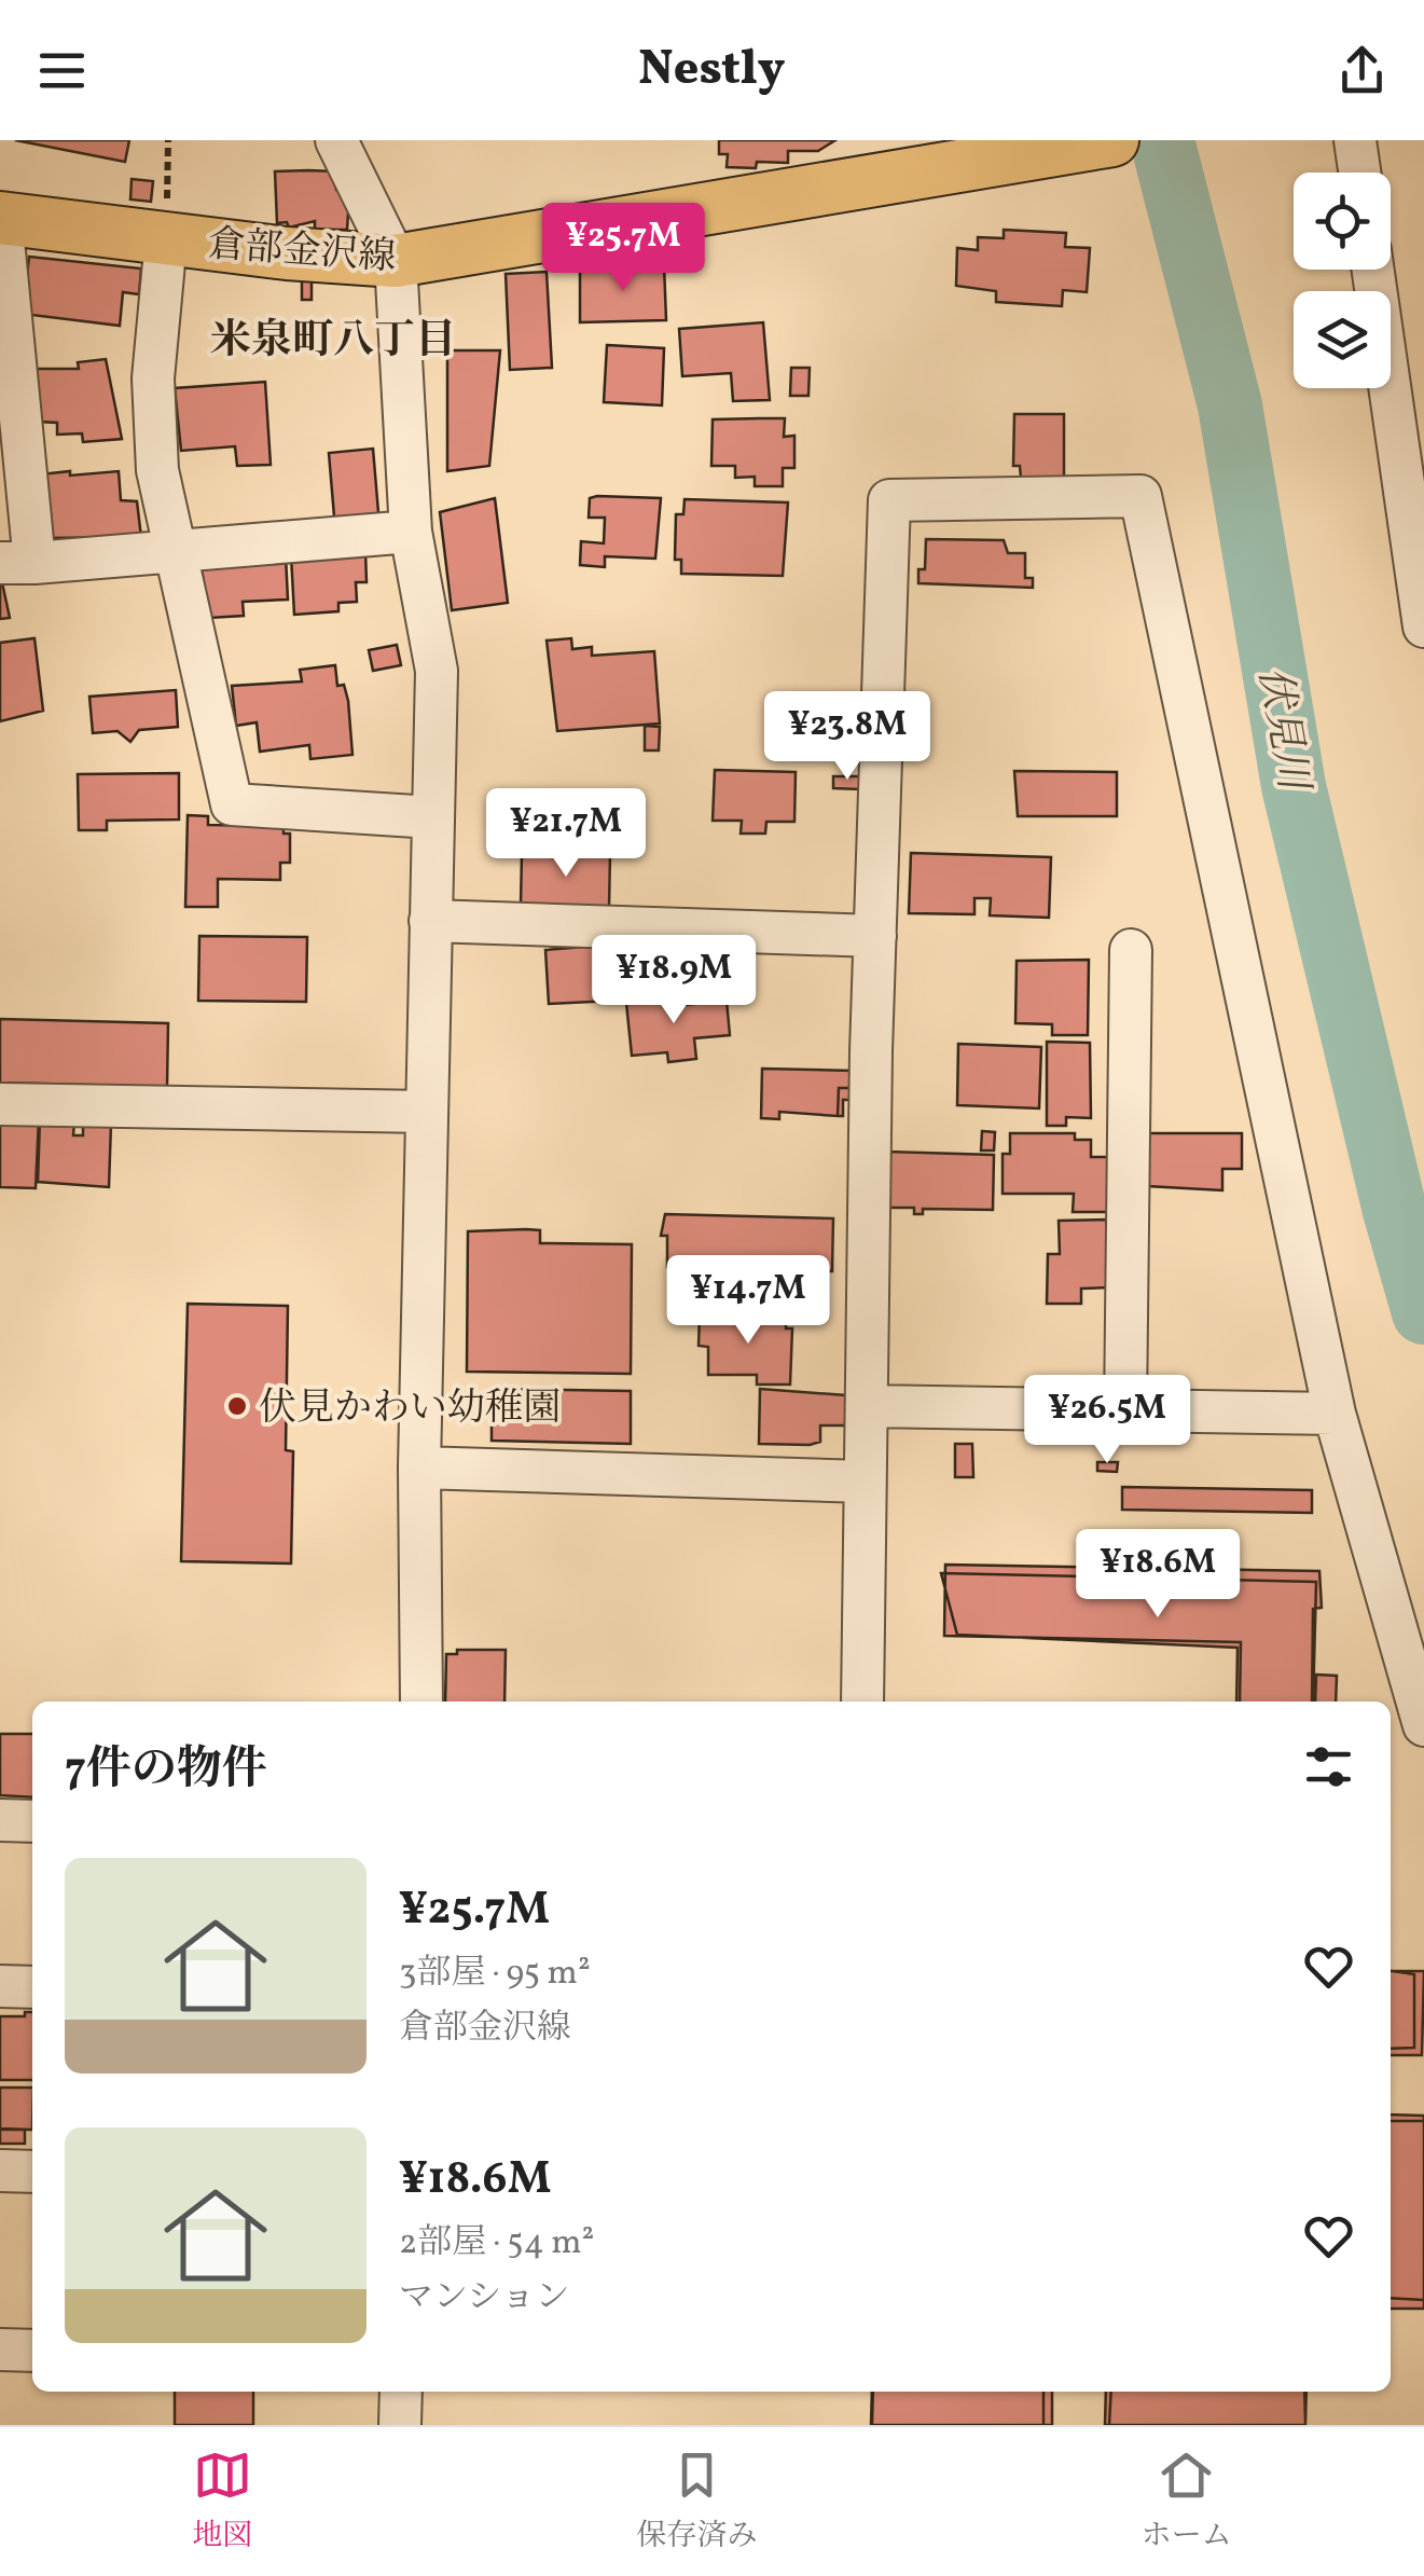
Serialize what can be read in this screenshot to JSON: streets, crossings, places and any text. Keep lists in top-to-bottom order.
{
  "streets": {
    "main road": ["倉部金沢線"]
  },
  "districts": ["米泉町八丁目"],
  "water": ["伏見川"],
  "places": ["伏見かわい幼稚園"],
  "page": {
    "header": "Nestly",
    "price": [
      "¥25.7M",
      "¥23.8M",
      "¥21.7M",
      "¥18.9M",
      "¥14.7M",
      "¥26.5M",
      "¥18.6M"
    ],
    "heading": "7件の物件",
    "list": [
      {
        "name": "¥25.7M",
        "note": "3部屋 · 95 m² · 倉部金沢線"
      },
      {
        "name": "¥18.6M",
        "note": "2部屋 · 54 m² · マンション"
      }
    ],
    "tabs": ["地図", "保存済み", "ホーム"]
  }
}
